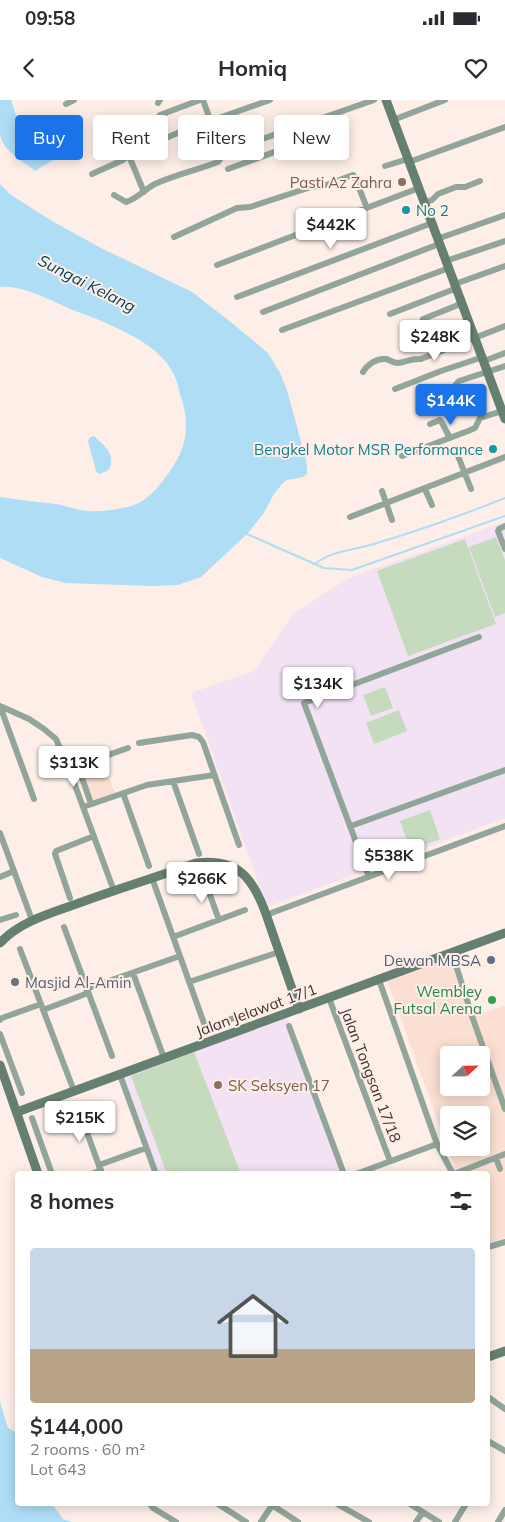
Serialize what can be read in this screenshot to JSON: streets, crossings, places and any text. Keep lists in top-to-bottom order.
{
  "streets": {
    "street": ["Jalan Jelawat 17/1", "Jalan Tongsan 17/18"]
  },
  "crossings": [
    ["Jalan Jelawat 17/1", "Jalan Tongsan 17/18"]
  ],
  "water": ["Sungai Kelang"],
  "places": [
    "Pasti Az Zahra",
    "No 2",
    "Bengkel Motor MSR Performance",
    "Dewan MBSA",
    "Masjid Al-Amin",
    "Wembley Futsal Arena",
    "SK Seksyen 17"
  ],
  "north": "right",
  "page": {
    "status": "09:58",
    "header": "Homiq",
    "chip": [
      "Buy",
      "Rent",
      "Filters",
      "New"
    ],
    "price": [
      "$442K",
      "$248K",
      "$144K",
      "$134K",
      "$313K",
      "$538K",
      "$266K",
      "$215K"
    ],
    "heading": "8 homes",
    "list": [
      {
        "name": "$144,000",
        "note": "2 rooms · 60 m² · Lot 643"
      }
    ]
  }
}
